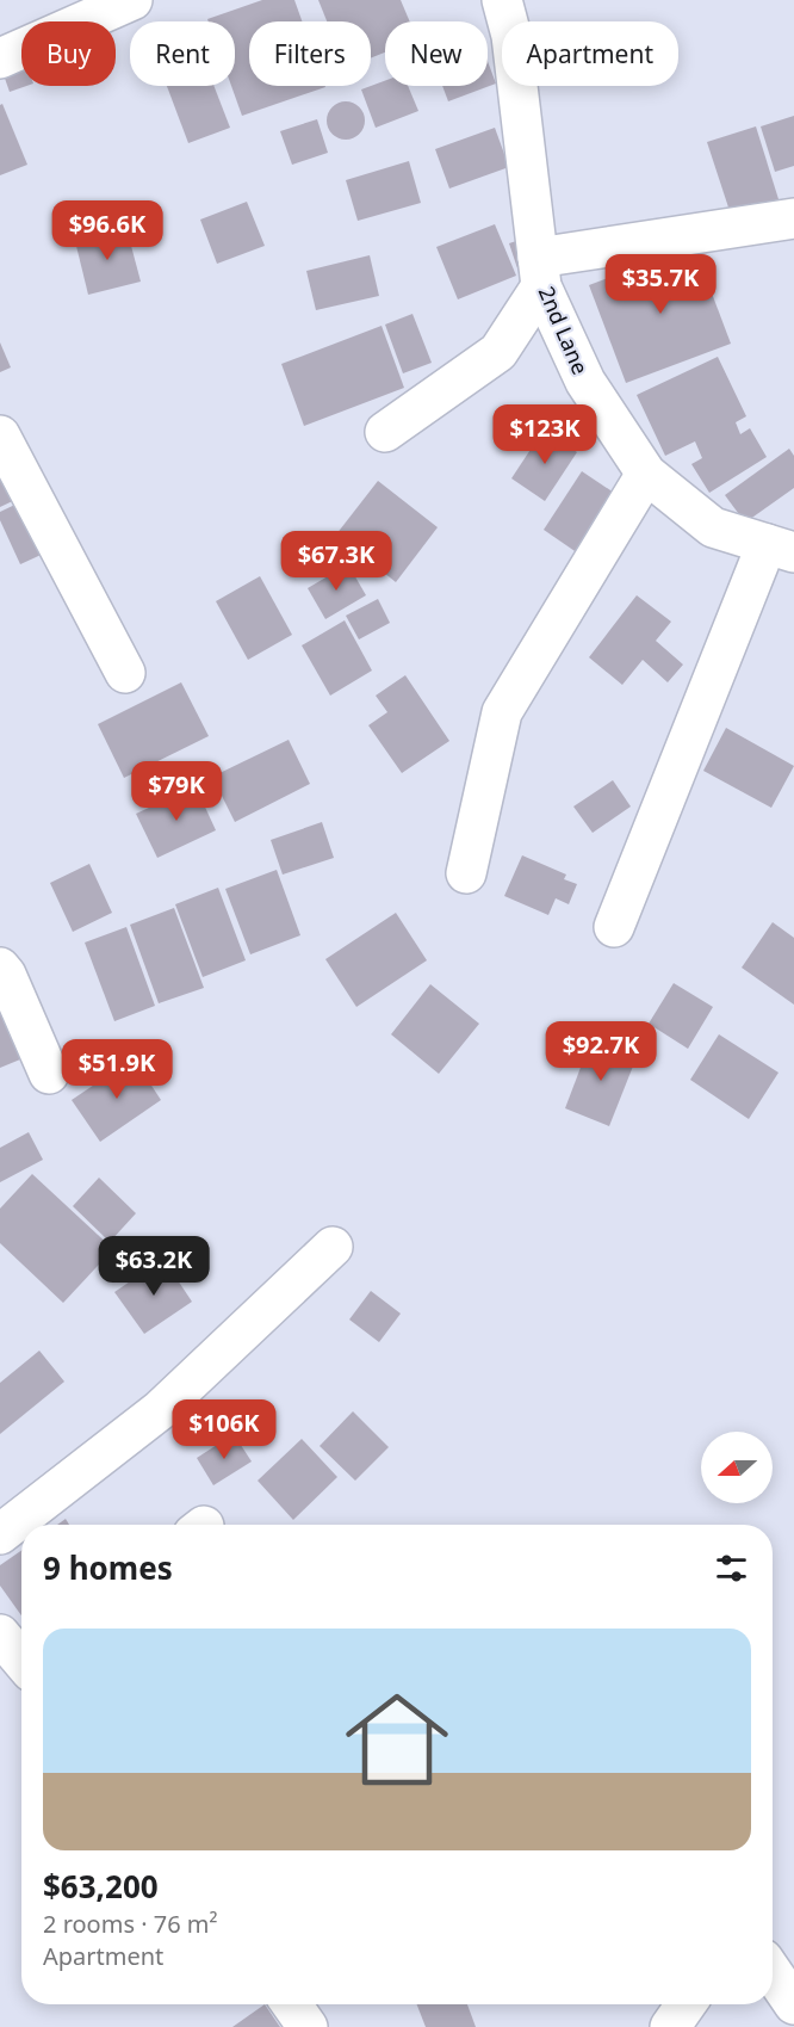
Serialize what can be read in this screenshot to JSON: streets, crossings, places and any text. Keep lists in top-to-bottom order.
{
  "streets": {
    "street": ["2nd Lane"]
  },
  "north": "left",
  "page": {
    "chip": [
      "Buy",
      "Rent",
      "Filters",
      "New",
      "Apartment"
    ],
    "price": [
      "$96.6K",
      "$35.7K",
      "$123K",
      "$67.3K",
      "$79K",
      "$92.7K",
      "$51.9K",
      "$63.2K",
      "$106K"
    ],
    "heading": "9 homes",
    "list": [
      {
        "name": "$63,200",
        "note": "2 rooms · 76 m² · Apartment"
      }
    ]
  }
}
